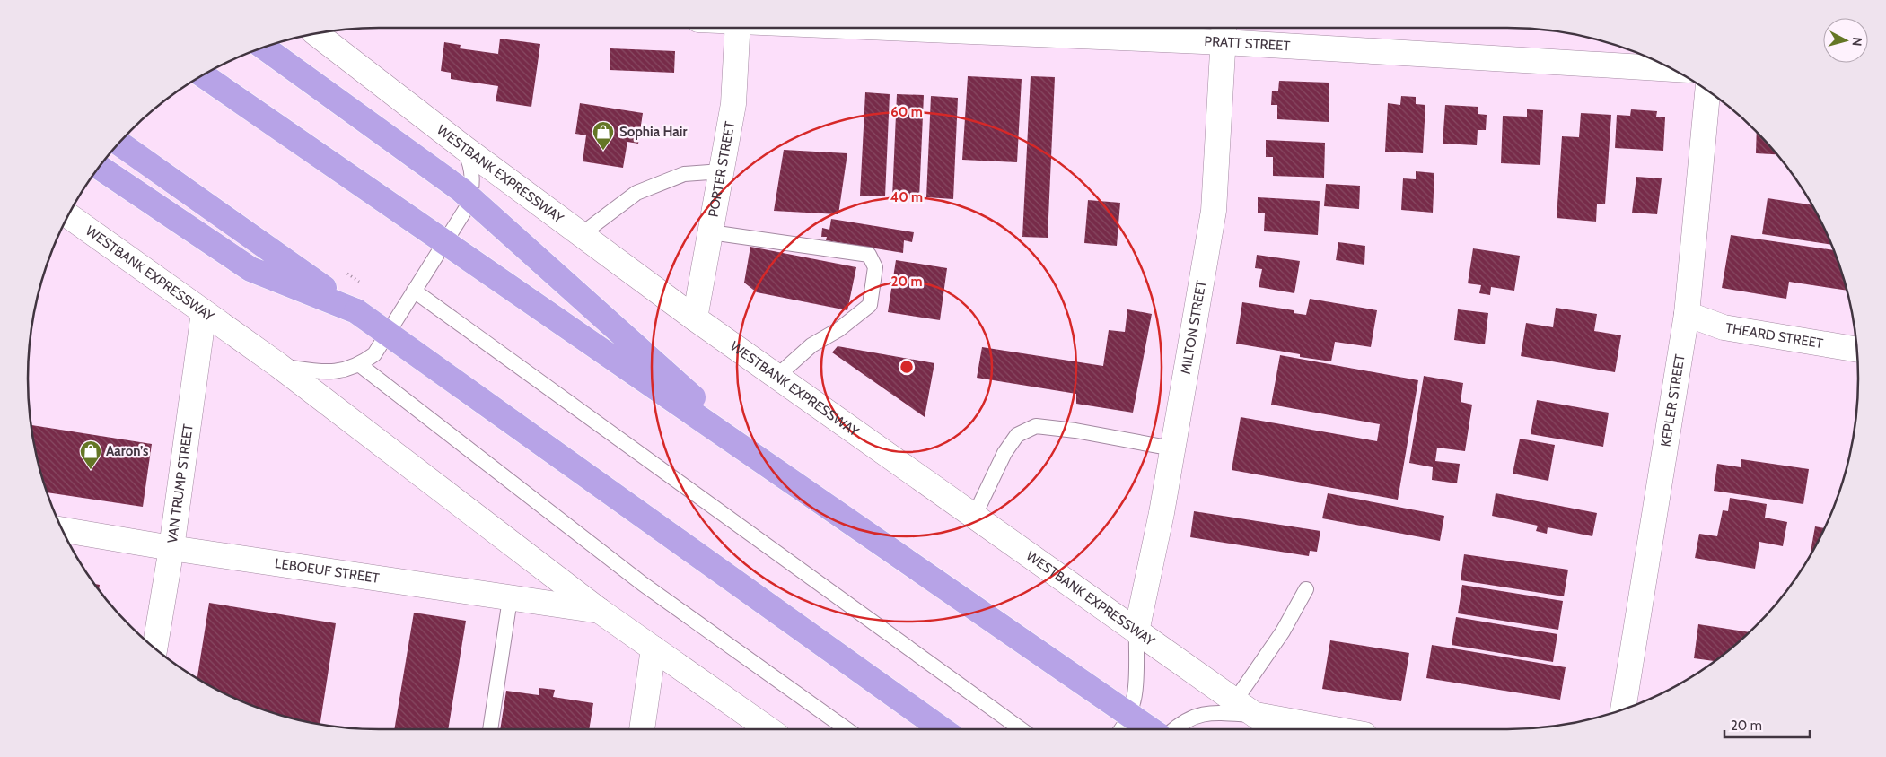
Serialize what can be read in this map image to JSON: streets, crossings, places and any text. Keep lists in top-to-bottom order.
{
  "streets": {
    "street": [
      "PRATT STREET",
      "PORTER STREET",
      "WESTBANK EXPRESSWAY",
      "MILTON STREET",
      "THEARD STREET",
      "KEPLER STREET",
      "VAN TRUMP STREET",
      "LEBOEUF STREET"
    ]
  },
  "crossings": [
    ["PRATT STREET", "MILTON STREET"],
    ["PORTER STREET", "WESTBANK EXPRESSWAY"],
    ["WESTBANK EXPRESSWAY", "MILTON STREET"],
    ["WESTBANK EXPRESSWAY", "VAN TRUMP STREET"],
    ["WESTBANK EXPRESSWAY", "LEBOEUF STREET"],
    ["THEARD STREET", "KEPLER STREET"],
    ["VAN TRUMP STREET", "LEBOEUF STREET"]
  ],
  "places": {
    "shop": ["Sophia Hair", "Aaron’s"]
  },
  "scale_bar": "20 m",
  "north": "right",
  "rings": ["60 m", "40 m", "20 m"]
}
